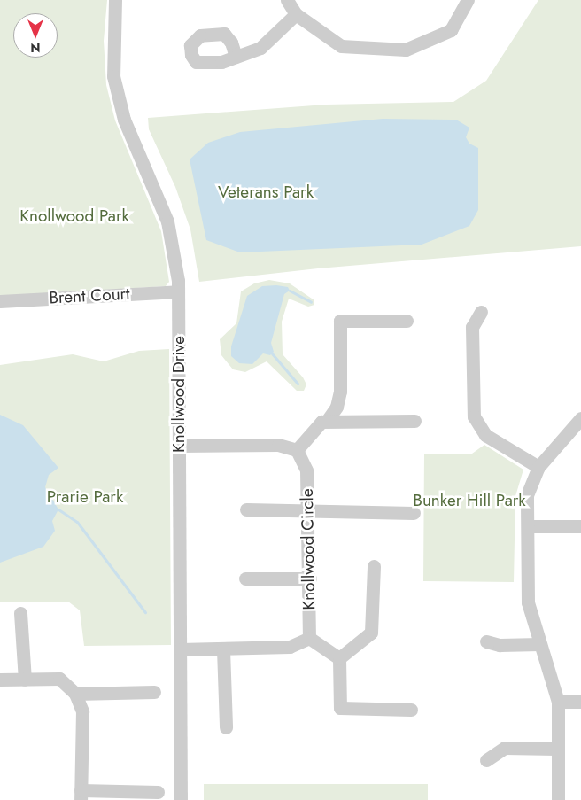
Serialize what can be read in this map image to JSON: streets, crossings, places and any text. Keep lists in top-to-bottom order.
{
  "streets": {
    "street": ["Brent Court", "Knollwood Drive", "Knollwood Circle"]
  },
  "crossings": [
    ["Brent Court", "Knollwood Drive"]
  ],
  "parks": [
    "Veterans Park",
    "Knollwood Park",
    "Prarie Park",
    "Bunker Hill Park"
  ],
  "north": "bottom"
}
